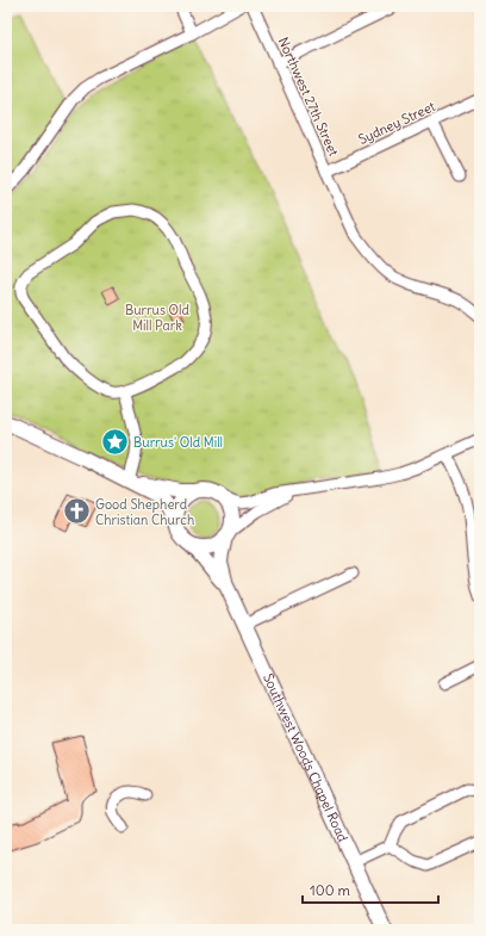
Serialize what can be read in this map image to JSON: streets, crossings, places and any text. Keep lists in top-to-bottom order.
{
  "streets": {
    "main road": ["Southwest Woods Chapel Road"],
    "street": ["Northwest 27th Street", "Sydney Street"]
  },
  "crossings": [
    ["Northwest 27th Street", "Sydney Street"]
  ],
  "parks": ["Burrus Old Mill Park"],
  "places": {
    "place": ["Burrus' Old Mill"],
    "church": ["Good Shepherd Christian Church"]
  },
  "scale_bar": "100 m"
}
